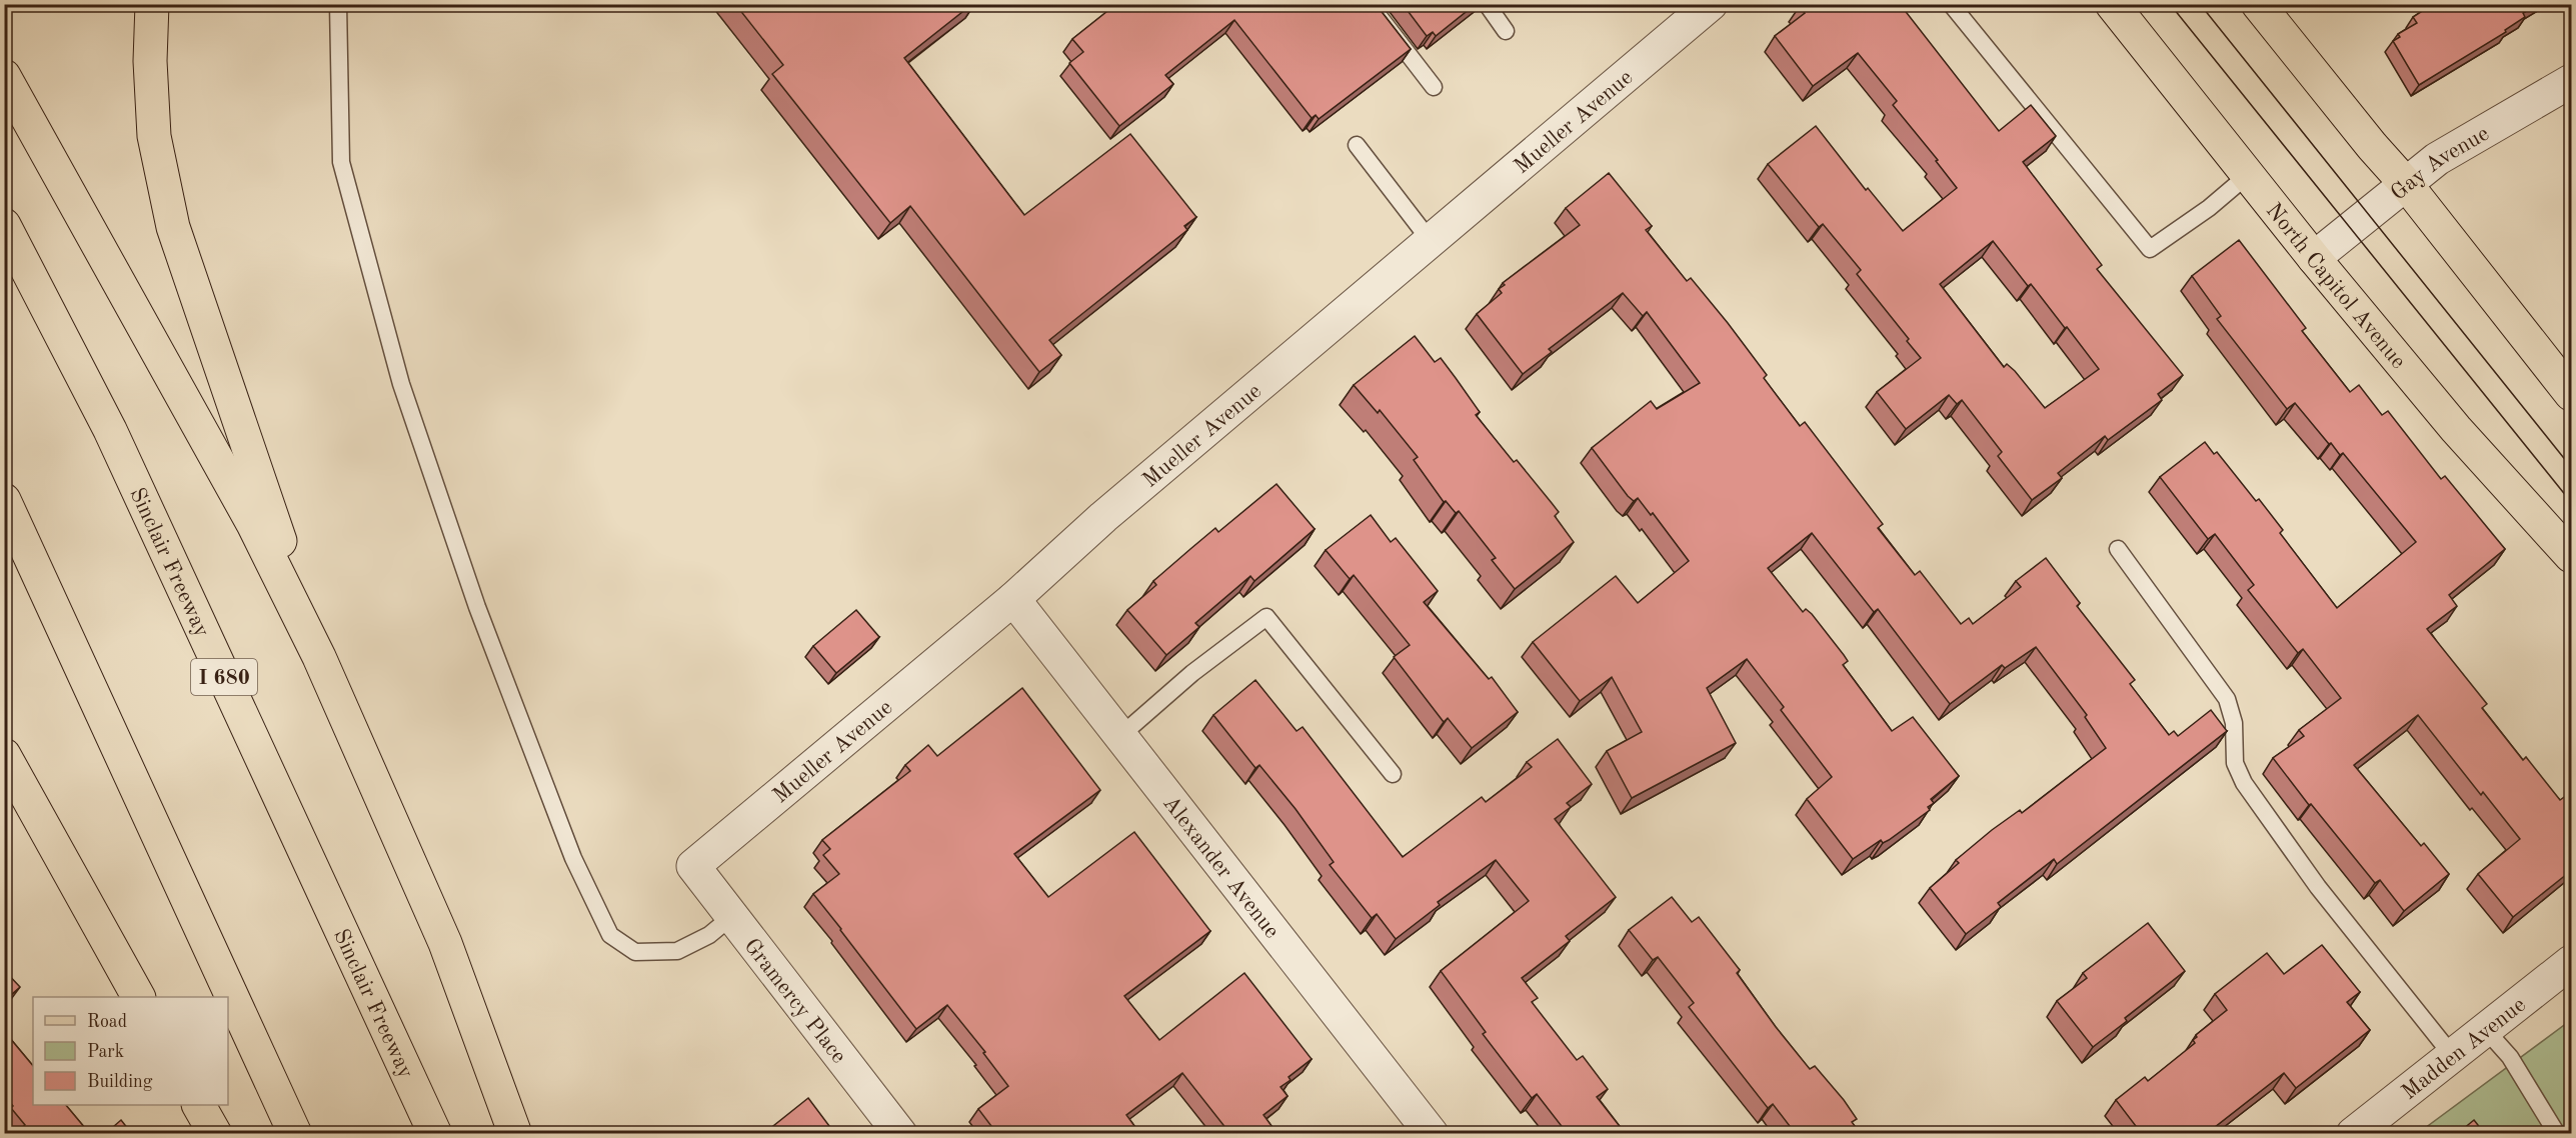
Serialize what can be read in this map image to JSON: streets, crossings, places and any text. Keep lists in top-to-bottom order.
{
  "streets": {
    "main road": ["North Capitol Avenue", "Sinclair Freeway", "I 680"],
    "street": [
      "Mueller Avenue",
      "Gay Avenue",
      "Alexander Avenue",
      "Gramercy Place",
      "Madden Avenue"
    ]
  },
  "crossings": [
    ["Mueller Avenue", "Alexander Avenue"],
    ["Mueller Avenue", "Gramercy Place"],
    ["Gay Avenue", "North Capitol Avenue"]
  ],
  "legend": ["Road", "Park", "Building"]
}
